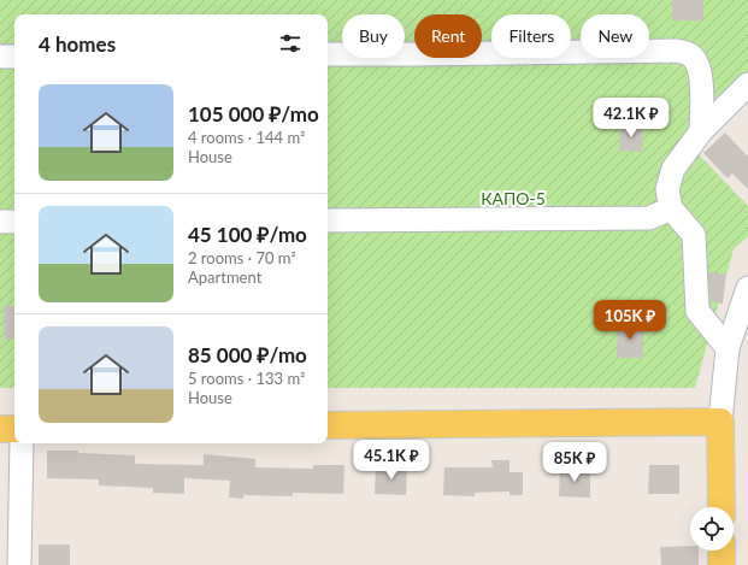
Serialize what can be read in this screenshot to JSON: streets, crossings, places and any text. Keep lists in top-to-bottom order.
{
  "parks": ["КАПО-5"],
  "page": {
    "chip": [
      "Buy",
      "Rent",
      "Filters",
      "New"
    ],
    "heading": "4 homes",
    "list": [
      {
        "name": "105 000 ₽/mo",
        "note": "4 rooms · 144 m² · House"
      },
      {
        "name": "45 100 ₽/mo",
        "note": "2 rooms · 70 m² · Apartment"
      },
      {
        "name": "85 000 ₽/mo",
        "note": "5 rooms · 133 m² · House"
      }
    ],
    "price": [
      "42.1K ₽",
      "105K ₽",
      "45.1K ₽",
      "85K ₽"
    ]
  }
}
